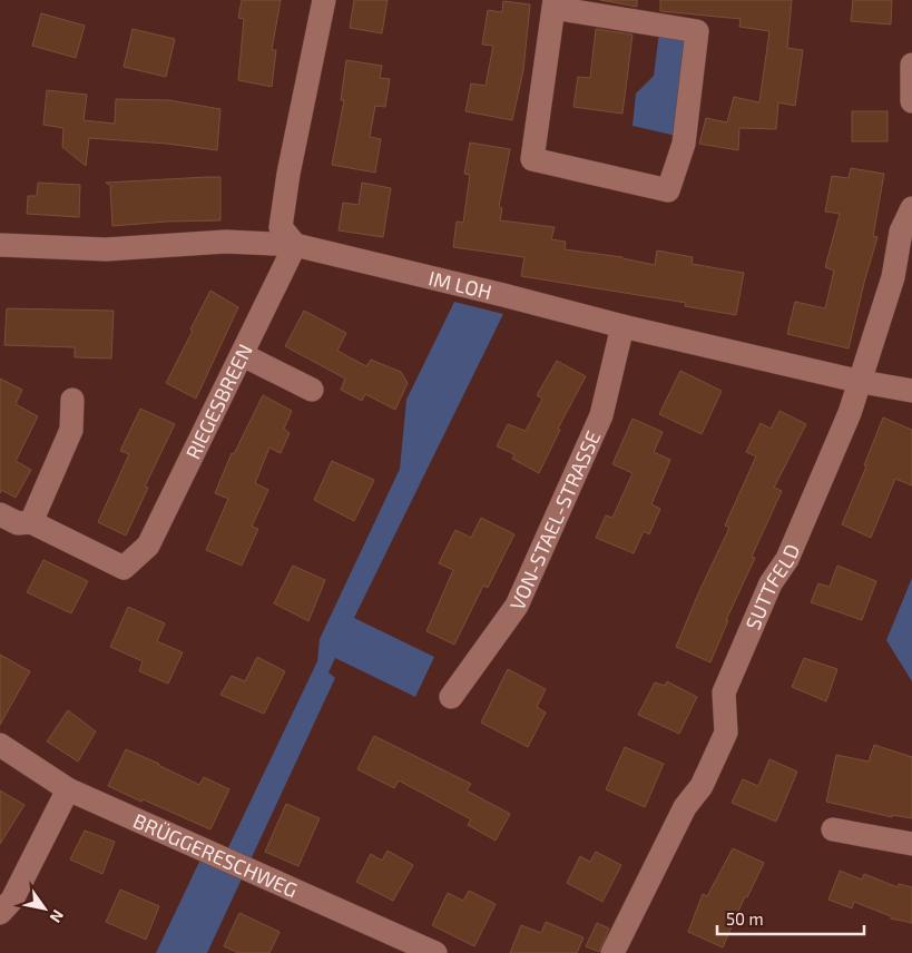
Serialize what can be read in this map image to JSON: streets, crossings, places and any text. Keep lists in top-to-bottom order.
{
  "streets": {
    "street": [
      "IM LOH",
      "RIEGESBREEN",
      "VON-STAEL-STRASSE",
      "SUTTFELD",
      "BRÜGGERESCHWEG"
    ]
  },
  "crossings": [
    ["IM LOH", "RIEGESBREEN"],
    ["IM LOH", "VON-STAEL-STRASSE"],
    ["IM LOH", "SUTTFELD"]
  ],
  "scale_bar": "50 m",
  "north": "bottom right"
}
